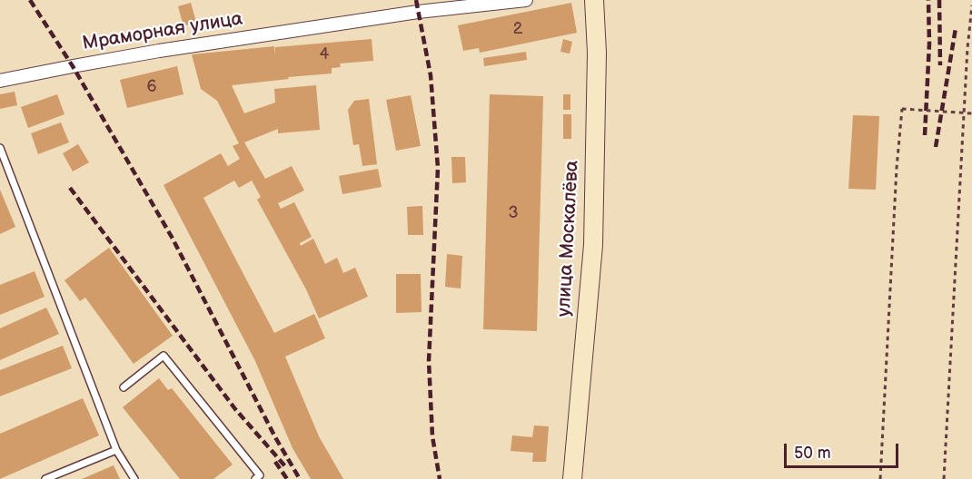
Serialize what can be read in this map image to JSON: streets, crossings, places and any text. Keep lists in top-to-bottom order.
{
  "streets": {
    "main road": ["улица Москалёва"],
    "street": ["Мраморная улица"]
  },
  "house_numbers": [
    "2",
    "4",
    "6",
    "3"
  ],
  "scale_bar": "50 m"
}
